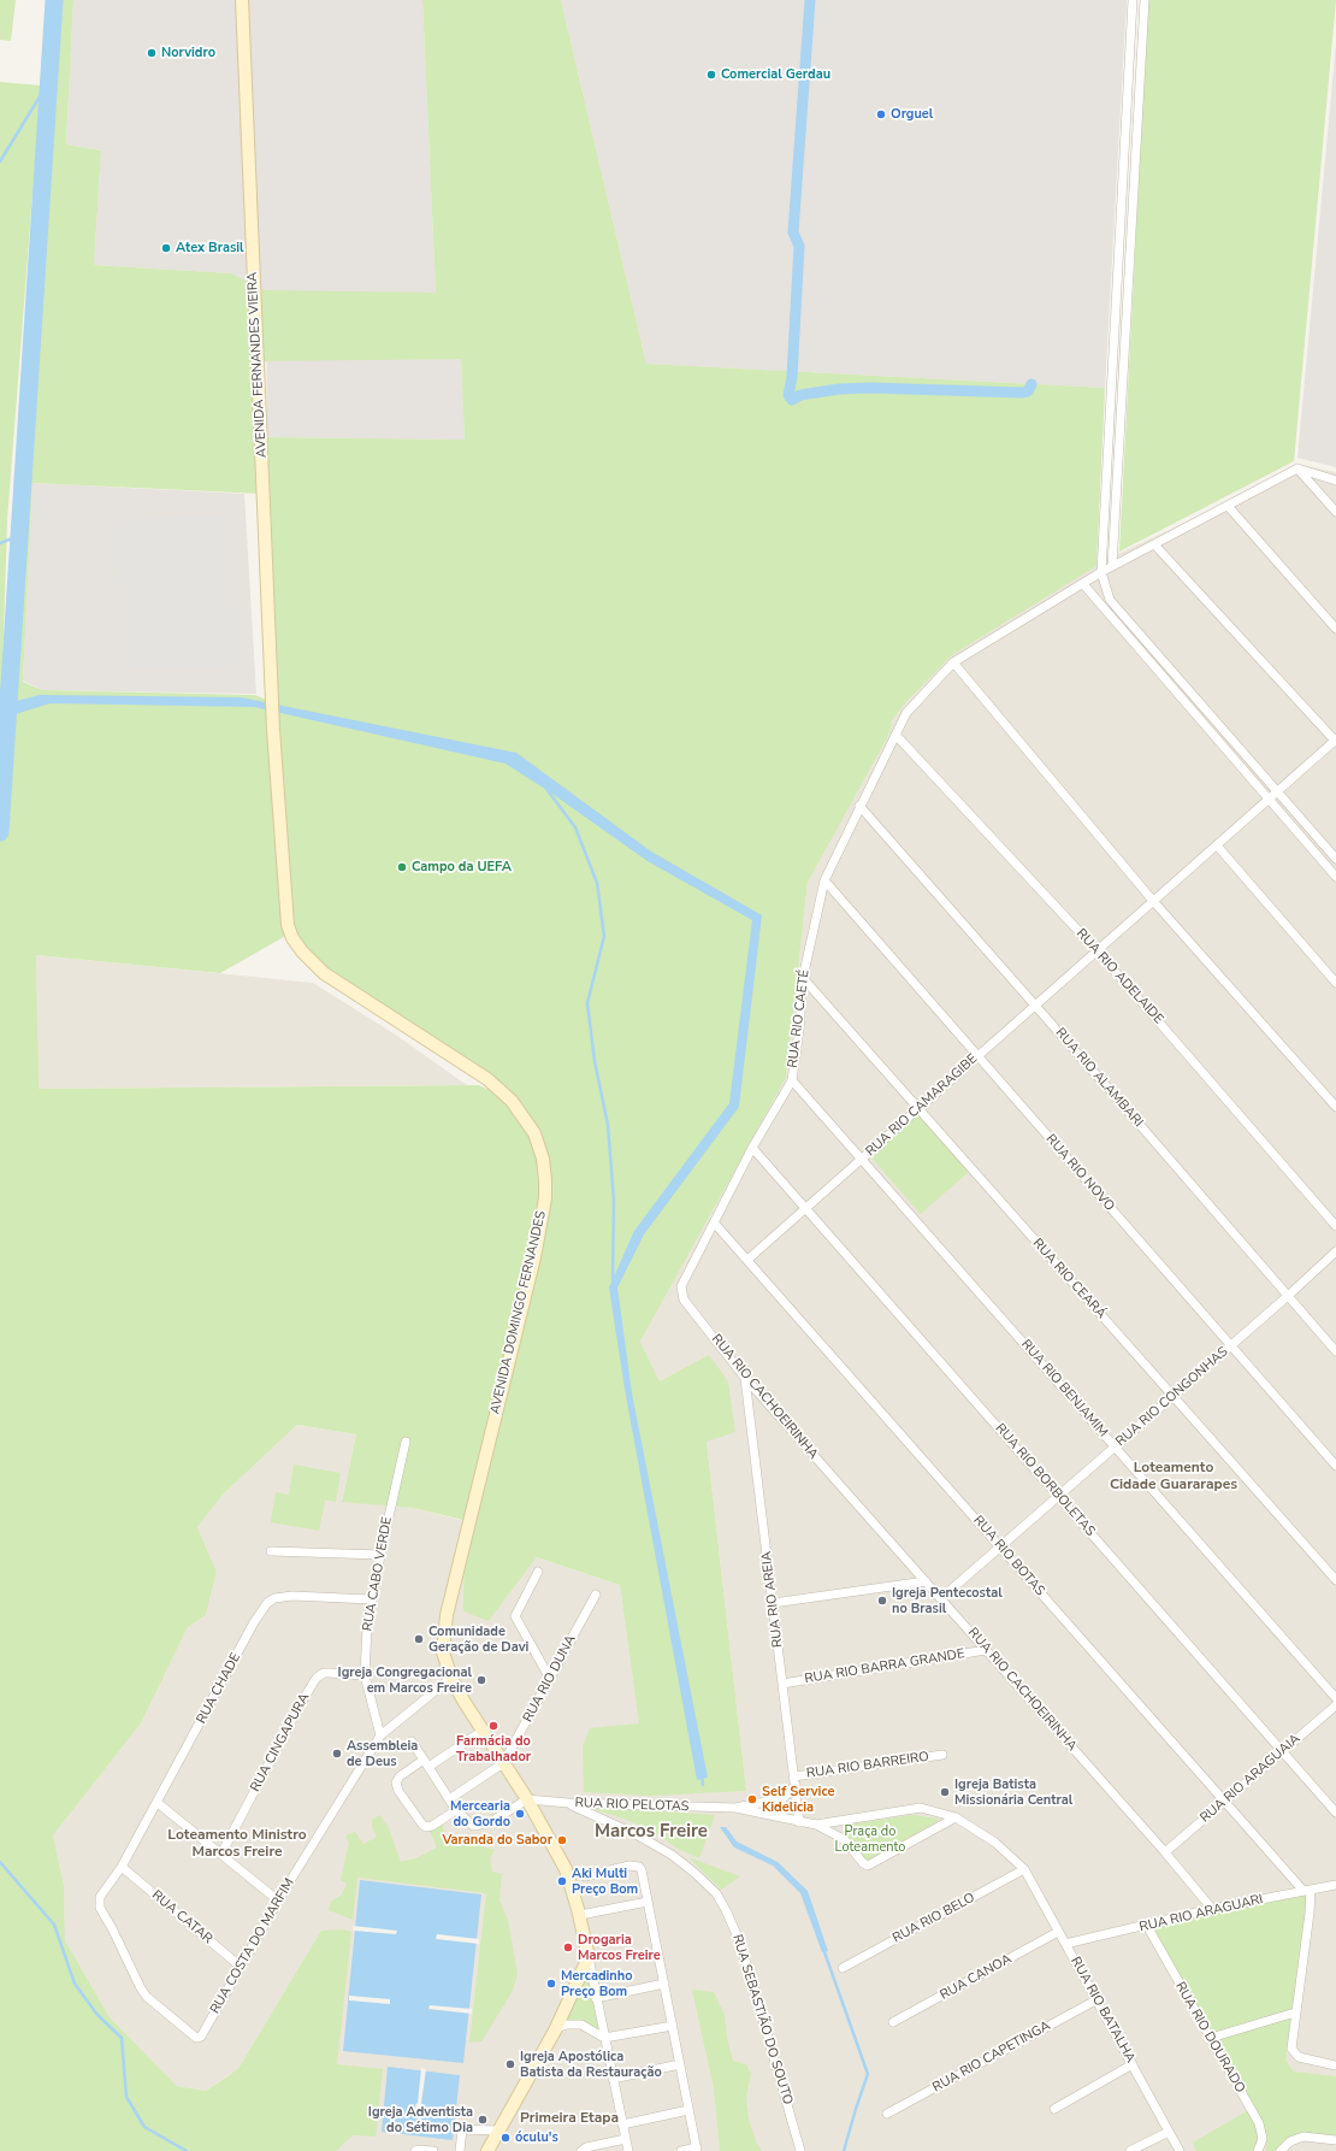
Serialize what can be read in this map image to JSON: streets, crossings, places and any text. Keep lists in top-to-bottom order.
{
  "streets": {
    "main road": ["AVENIDA FERNANDES VIEIRA", "AVENIDA DOMINGO FERNANDES"],
    "street": [
      "RUA RIO ADELAIDE",
      "RUA RIO CAETÉ",
      "RUA RIO ALAMBARI",
      "RUA RIO CAMARAGIBE",
      "RUA RIO NOVO",
      "RUA RIO CEARÁ",
      "RUA RIO BENJAMIM",
      "RUA RIO CACHOEIRINHA",
      "RUA RIO CONGONHAS",
      "RUA RIO BORBOLETAS",
      "RUA RIO BOTAS",
      "RUA CABO VERDE",
      "RUA RIO AREIA",
      "RUA RIO BARRA GRANDE",
      "RUA RIO DUNA",
      "RUA CHADE",
      "RUA CINGAPURA",
      "RUA RIO BARREIRO",
      "RUA RIO ARAGUAIA",
      "RUA RIO PELOTAS",
      "RUA RIO ARAGUARI",
      "RUA CATAR",
      "RUA RIO BELO",
      "RUA COSTA DO MARFIM",
      "RUA CANOA",
      "RUA RIO BATALHA",
      "RUA SEBASTIÃO DO SOUTO",
      "RUA RIO DOURADO",
      "RUA RIO CAPETINGA"
    ]
  },
  "crossings": [
    ["AVENIDA FERNANDES VIEIRA", "AVENIDA DOMINGO FERNANDES"],
    ["RUA RIO ADELAIDE", "RUA RIO CAETÉ"],
    ["RUA RIO ADELAIDE", "RUA RIO CAMARAGIBE"],
    ["RUA RIO CAETÉ", "RUA RIO ALAMBARI"],
    ["RUA RIO CAETÉ", "RUA RIO NOVO"],
    ["RUA RIO CAETÉ", "RUA RIO CEARÁ"],
    ["RUA RIO CAETÉ", "RUA RIO BENJAMIM"],
    ["RUA RIO CAETÉ", "RUA RIO CACHOEIRINHA"],
    ["RUA RIO CAETÉ", "RUA RIO BORBOLETAS"],
    ["RUA RIO CAETÉ", "RUA RIO BOTAS"],
    ["RUA RIO ALAMBARI", "RUA RIO CAMARAGIBE"],
    ["RUA RIO ALAMBARI", "RUA RIO CONGONHAS"],
    ["RUA RIO CAMARAGIBE", "RUA RIO NOVO"],
    ["RUA RIO CAMARAGIBE", "RUA RIO CEARÁ"],
    ["RUA RIO CAMARAGIBE", "RUA RIO BENJAMIM"],
    ["RUA RIO CAMARAGIBE", "RUA RIO BORBOLETAS"],
    ["RUA RIO CAMARAGIBE", "RUA RIO BOTAS"],
    ["RUA RIO NOVO", "RUA RIO CONGONHAS"],
    ["RUA RIO CEARÁ", "RUA RIO CONGONHAS"],
    ["AVENIDA DOMINGO FERNANDES", "RUA RIO DUNA"],
    ["AVENIDA DOMINGO FERNANDES", "RUA COSTA DO MARFIM"],
    ["RUA RIO BENJAMIM", "RUA RIO CONGONHAS"],
    ["RUA RIO CACHOEIRINHA", "RUA RIO CONGONHAS"],
    ["RUA RIO CACHOEIRINHA", "RUA RIO AREIA"],
    ["RUA RIO CACHOEIRINHA", "RUA RIO BARRA GRANDE"],
    ["RUA RIO CACHOEIRINHA", "RUA RIO ARAGUAIA"],
    ["RUA RIO CACHOEIRINHA", "RUA RIO ARAGUARI"],
    ["RUA RIO CONGONHAS", "RUA RIO BORBOLETAS"],
    ["RUA RIO CONGONHAS", "RUA RIO BOTAS"],
    ["RUA RIO BORBOLETAS", "RUA RIO ARAGUAIA"],
    ["RUA RIO BOTAS", "RUA RIO ARAGUAIA"],
    ["RUA RIO BOTAS", "RUA RIO ARAGUARI"],
    ["RUA CABO VERDE", "RUA CHADE"],
    ["RUA CABO VERDE", "RUA CINGAPURA"],
    ["RUA CABO VERDE", "RUA COSTA DO MARFIM"],
    ["RUA RIO AREIA", "RUA RIO BARRA GRANDE"],
    ["RUA RIO AREIA", "RUA RIO BARREIRO"],
    ["RUA RIO AREIA", "RUA RIO PELOTAS"],
    ["RUA CHADE", "RUA CATAR"],
    ["RUA CHADE", "RUA COSTA DO MARFIM"],
    ["RUA RIO BARREIRO", "RUA RIO PELOTAS"],
    ["RUA RIO PELOTAS", "RUA RIO BELO"],
    ["RUA RIO PELOTAS", "RUA RIO BATALHA"],
    ["RUA RIO PELOTAS", "RUA SEBASTIÃO DO SOUTO"],
    ["RUA RIO ARAGUARI", "RUA RIO BATALHA"],
    ["RUA RIO ARAGUARI", "RUA RIO DOURADO"],
    ["RUA CATAR", "RUA COSTA DO MARFIM"],
    ["RUA RIO BELO", "RUA RIO BATALHA"],
    ["RUA CANOA", "RUA RIO BATALHA"],
    ["RUA RIO BATALHA", "RUA RIO CAPETINGA"]
  ],
  "districts": [
    "Loteamento Cidade Guararapes",
    "Marcos Freire",
    "Loteamento Ministro Marcos Freire",
    "Primeira Etapa"
  ],
  "parks": ["Praça do Loteamento"],
  "places": [
    "Norvidro",
    "Comercial Gerdau",
    "Orguel",
    "Atex Brasil",
    "Campo da UEFA",
    "Igreja Pentecostal no Brasil",
    "Comunidade Geração de Davi",
    "Igreja Congregacional em Marcos Freire",
    "Farmácia do Trabalhador",
    "Assembleia de Deus",
    "Igreja Batista Missionária Central",
    "Self Service Kidelicia",
    "Mercearia do Gordo",
    "Varanda do Sabor",
    "Aki Multi Preço Bom",
    "Drogaria Marcos Freire",
    "Mercadinho Preço Bom",
    "Igreja Apostólica Batista da Restauração",
    "Igreja Adventista do Sétimo Dia",
    "óculu's"
  ]
}
